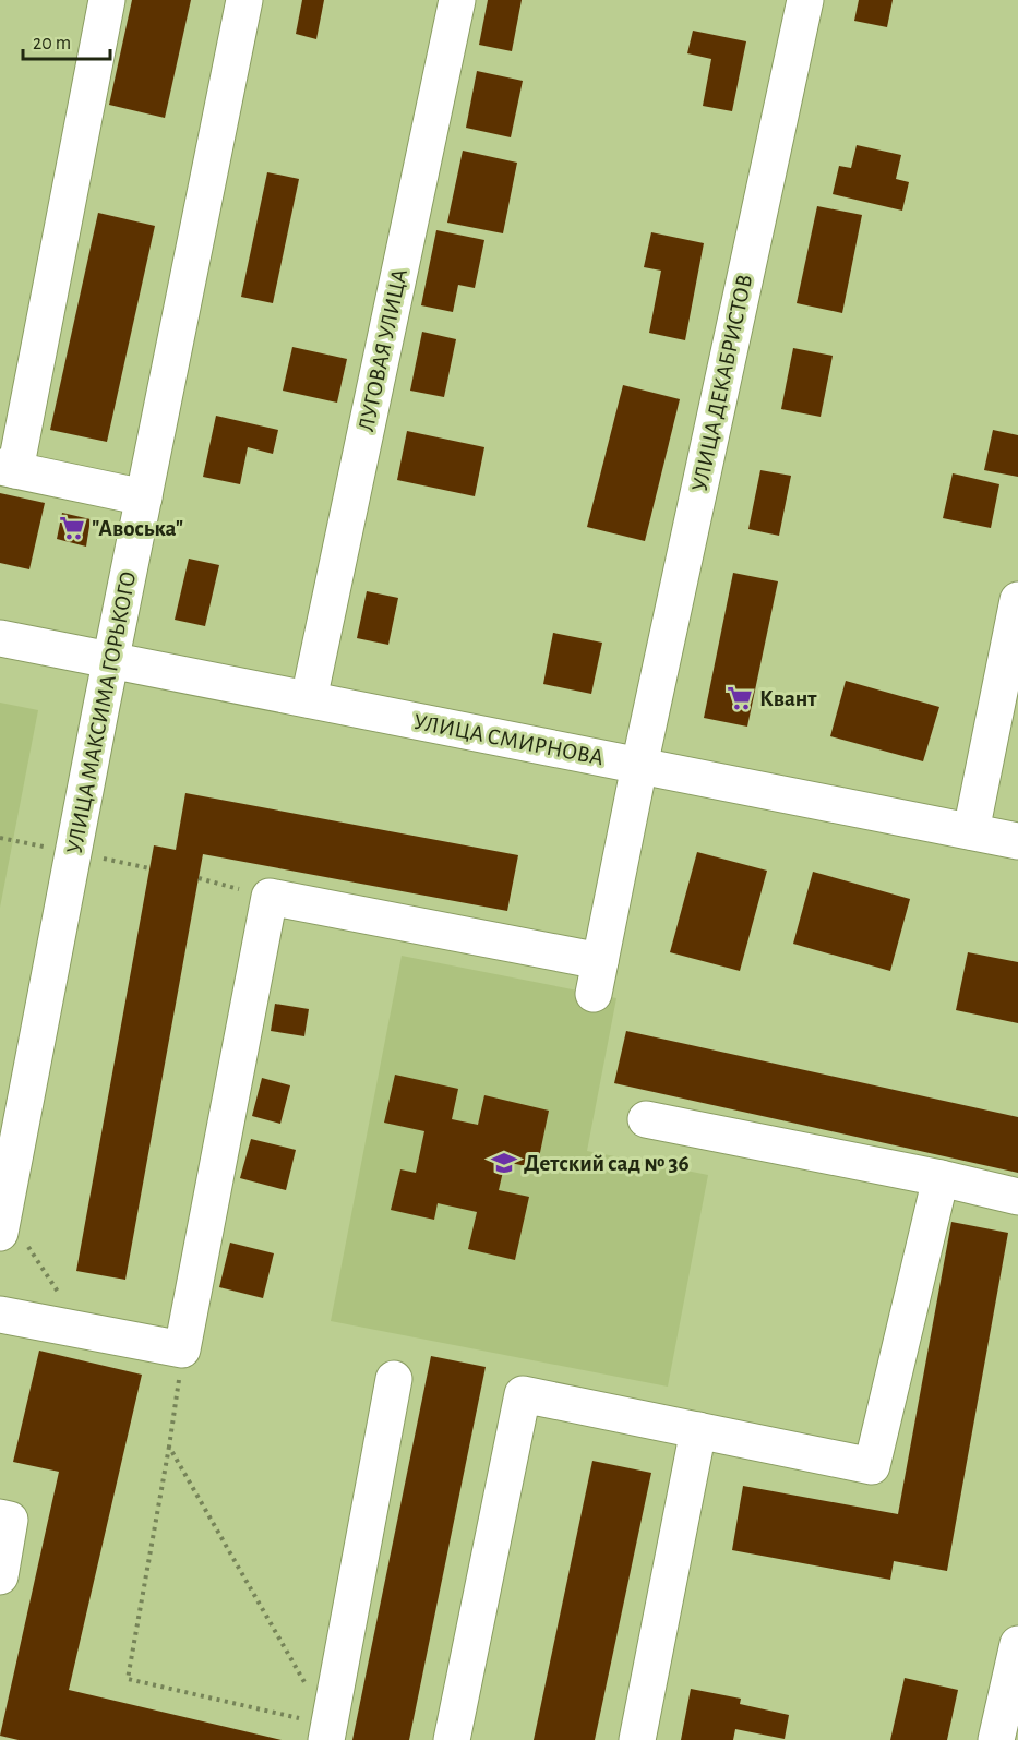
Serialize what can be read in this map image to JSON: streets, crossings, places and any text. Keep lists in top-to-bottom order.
{
  "streets": {
    "street": [
      "ЛУГОВАЯ УЛИЦА",
      "УЛИЦА ДЕКАБРИСТОВ",
      "УЛИЦА МАКСИМА ГОРЬКОГО",
      "УЛИЦА СМИРНОВА"
    ]
  },
  "crossings": [
    ["ЛУГОВАЯ УЛИЦА", "УЛИЦА СМИРНОВА"],
    ["УЛИЦА ДЕКАБРИСТОВ", "УЛИЦА СМИРНОВА"],
    ["УЛИЦА МАКСИМА ГОРЬКОГО", "УЛИЦА СМИРНОВА"]
  ],
  "places": {
    "supermarket": ["\"Авоська\"", "Квант"],
    "school or university": ["Детский сад № 36"]
  },
  "scale_bar": "20 m"
}
